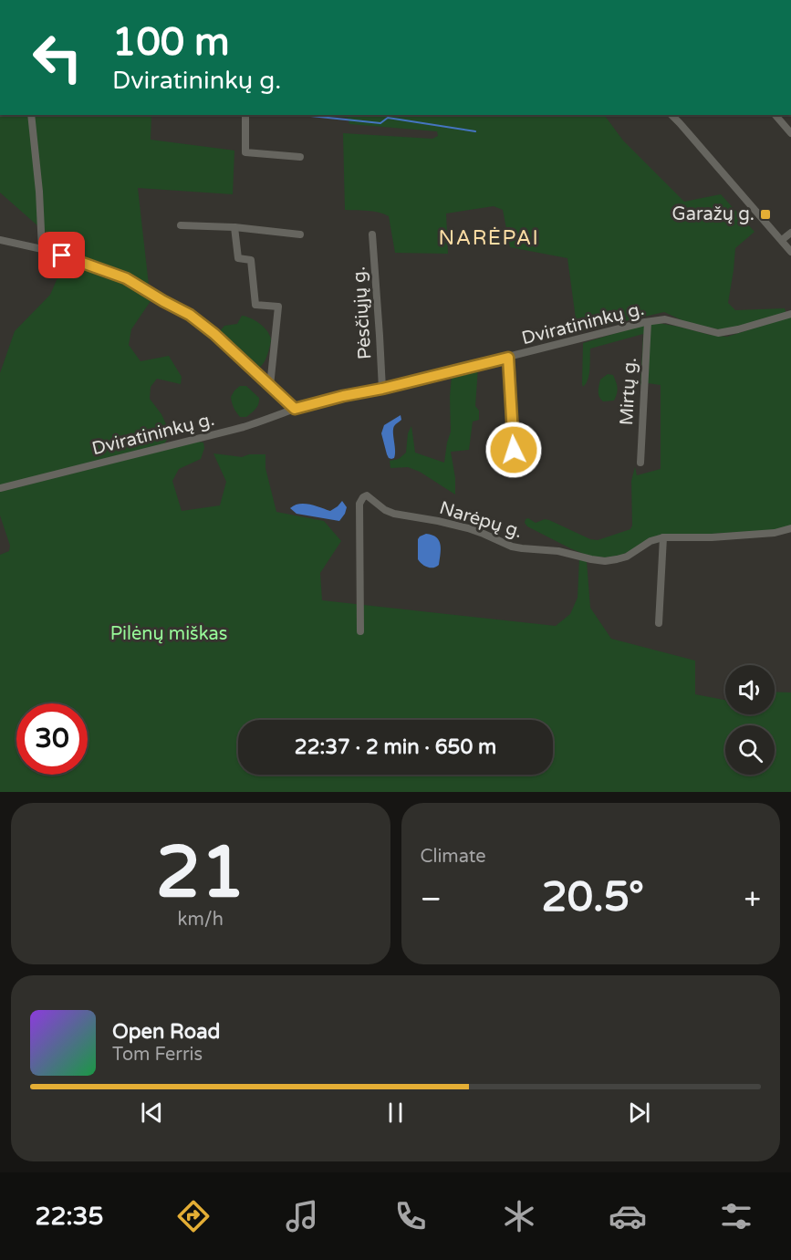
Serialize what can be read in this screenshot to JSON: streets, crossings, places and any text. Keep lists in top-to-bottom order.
{
  "streets": {
    "street": [
      "Pėsčiųjų g.",
      "Dviratininkų g.",
      "Mirtų g.",
      "Narėpų g."
    ]
  },
  "crossings": [
    ["Pėsčiųjų g.", "Dviratininkų g."],
    ["Dviratininkų g.", "Mirtų g."]
  ],
  "districts": ["NARĖPAI"],
  "parks": ["Pilėnų miškas"],
  "places": {
    "transit": ["Garažų g."]
  },
  "page": {
    "turn": ["100 m", "Dviratininkų g."],
    "limit": "30",
    "trip": "22:37 · 2 min · 650 m",
    "tile": [
      ["21", "km/h"],
      "Climate"
    ],
    "heat": ["−", "20.5°", "+"],
    "song": ["Open Road", "Tom Ferris"],
    "tabs": "22:35"
  }
}
